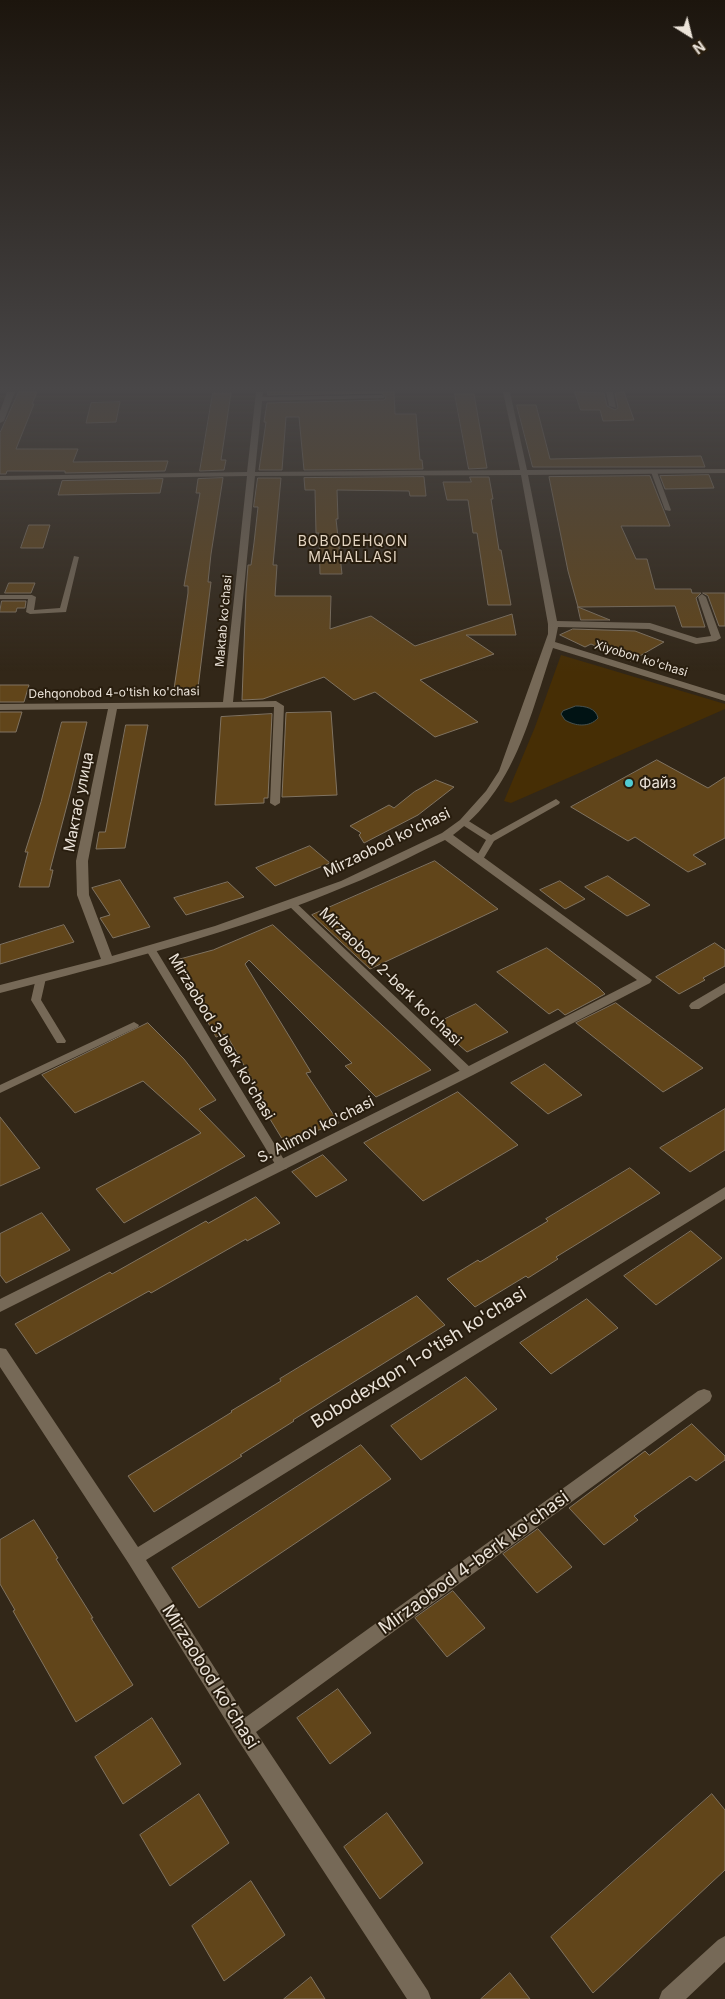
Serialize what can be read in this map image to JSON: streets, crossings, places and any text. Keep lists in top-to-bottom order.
{
  "streets": {
    "street": [
      "Maktab ko'chasi",
      "Xiyobon ko'chasi",
      "Dehqonobod 4-o'tish ko'chasi",
      "Мактаб улица",
      "Mirzaobod ko'chasi",
      "S. Alimov ko'chasi",
      "Bobodexqon 1-o'tish ko'chasi",
      "Mirzaobod 4-berk ko'chasi",
      "Mirzaobod koʻchasi"
    ],
    "lane": ["Mirzaobod 2-berk ko'chasi", "Mirzaobod 3-berk ko'chasi"]
  },
  "crossings": [
    ["Maktab ko'chasi", "Dehqonobod 4-o'tish ko'chasi"],
    ["Xiyobon ko'chasi", "Mirzaobod ko'chasi"],
    ["Dehqonobod 4-o'tish ko'chasi", "Мактаб улица"],
    ["Мактаб улица", "Mirzaobod ko'chasi"],
    ["Mirzaobod ko'chasi", "Mirzaobod 2-berk ko'chasi"],
    ["Mirzaobod ko'chasi", "Mirzaobod 3-berk ko'chasi"],
    ["Mirzaobod 2-berk ko'chasi", "S. Alimov ko'chasi"],
    ["Mirzaobod 3-berk ko'chasi", "S. Alimov ko'chasi"],
    ["Bobodexqon 1-o'tish ko'chasi", "Mirzaobod koʻchasi"],
    ["Mirzaobod 4-berk ko'chasi", "Mirzaobod koʻchasi"]
  ],
  "districts": ["BOBODEHQON MAHALLASI"],
  "places": ["Файз"],
  "north": "bottom right"
}
